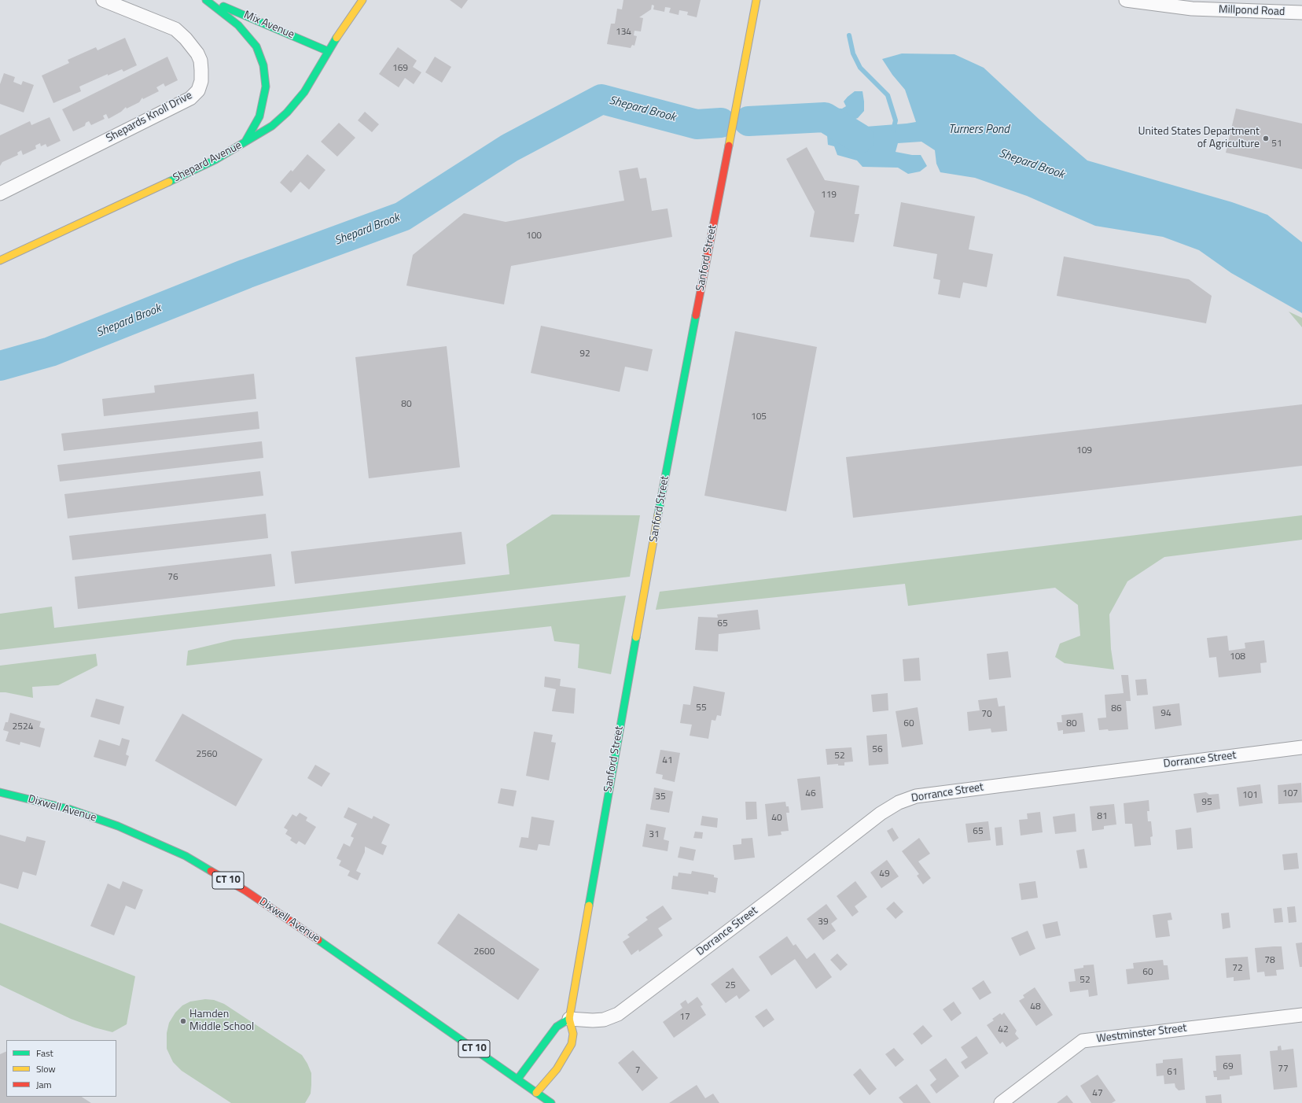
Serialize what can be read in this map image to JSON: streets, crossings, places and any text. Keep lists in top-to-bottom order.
{
  "streets": {
    "street": [
      "Millpond Road",
      "Mix Avenue",
      "Shepards Knoll Drive",
      "Shepard Avenue",
      "Sanford Street",
      "Dorrance Street",
      "Dixwell Avenue",
      "CT 10",
      "Westminster Street"
    ]
  },
  "crossings": [
    ["Mix Avenue", "Shepard Avenue"],
    ["Sanford Street", "Dorrance Street"],
    ["Sanford Street", "Dixwell Avenue"]
  ],
  "water": ["Shepard Brook", "Turners Pond"],
  "places": ["United States Department of Agriculture", "Hamden Middle School"],
  "house_numbers": [
    "134",
    "169",
    "51",
    "119",
    "100",
    "92",
    "80",
    "105",
    "109",
    "76",
    "65",
    "108",
    "55",
    "86",
    "94",
    "70",
    "60",
    "80",
    "2524",
    "56",
    "2560",
    "52",
    "41",
    "46",
    "107",
    "101",
    "35",
    "95",
    "81",
    "40",
    "65",
    "31",
    "49",
    "39",
    "2600",
    "78",
    "72",
    "60",
    "52",
    "25",
    "48",
    "17",
    "42",
    "69",
    "77",
    "7",
    "61",
    "47"
  ],
  "legend": ["Fast", "Slow", "Jam"]
}
